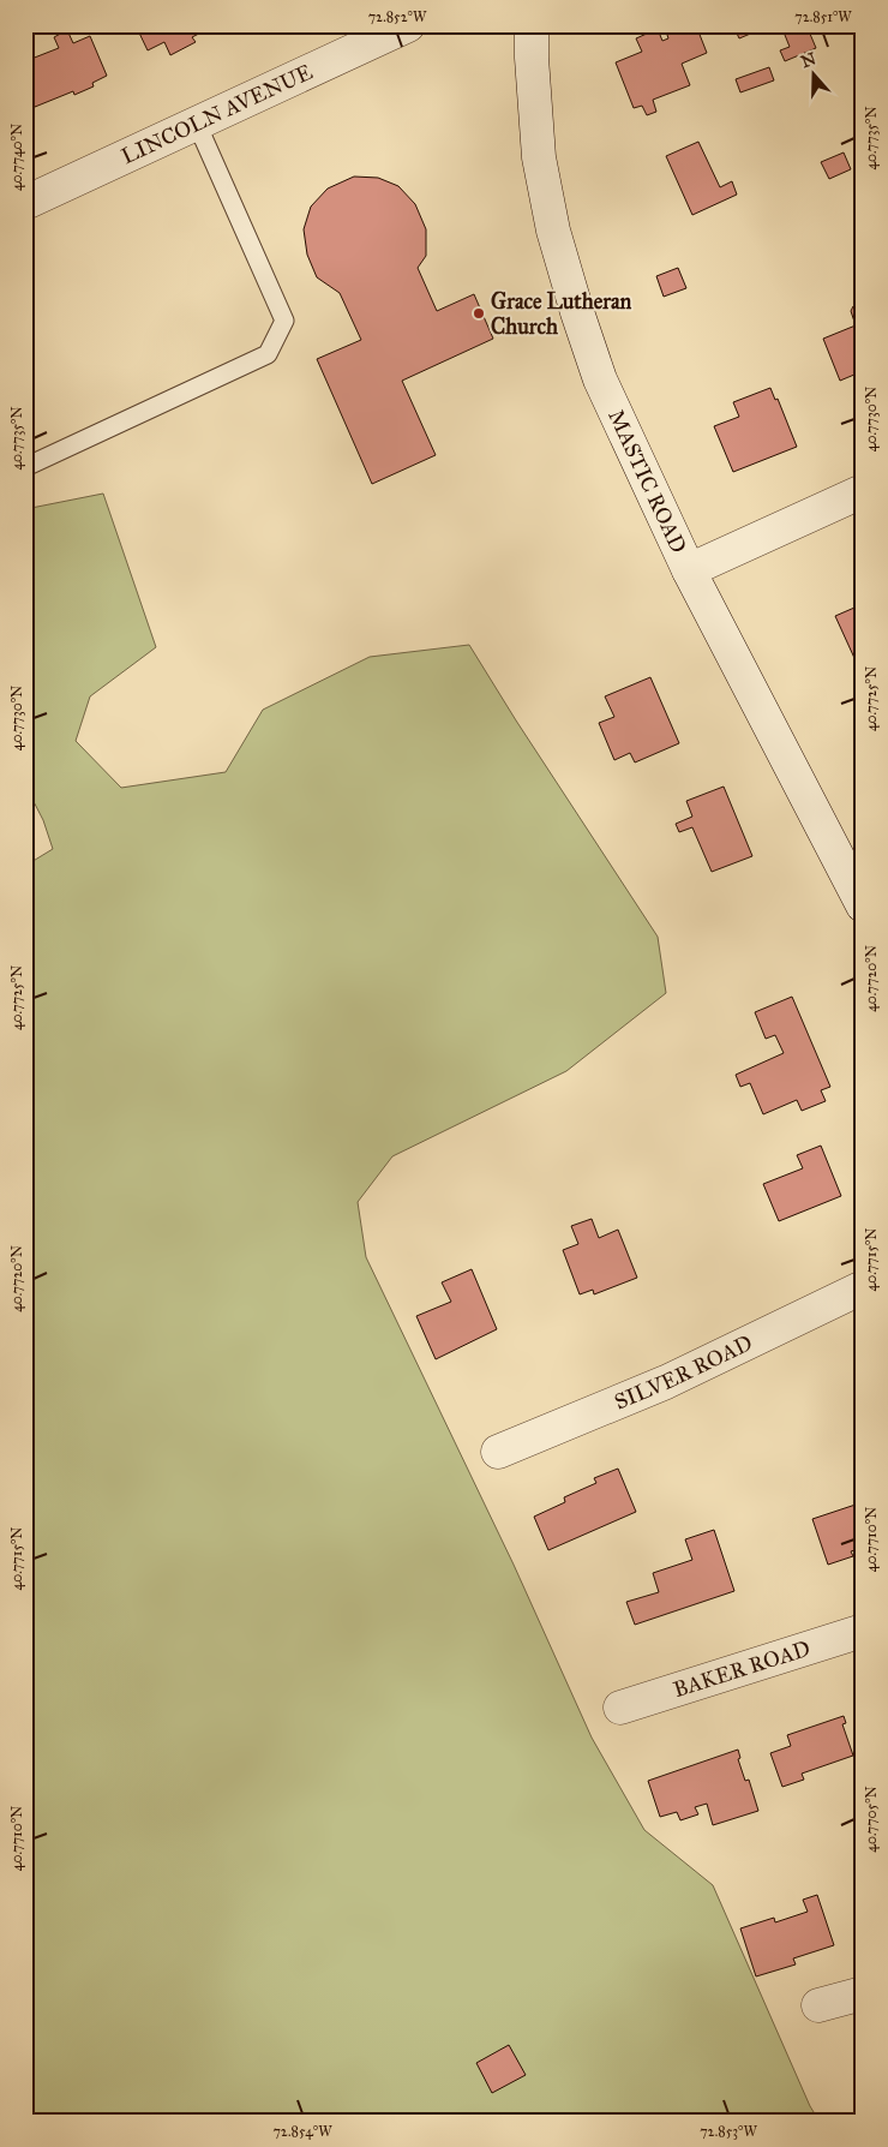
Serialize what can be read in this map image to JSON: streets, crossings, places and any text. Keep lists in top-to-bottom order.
{
  "streets": {
    "street": [
      "LINCOLN AVENUE",
      "MASTIC ROAD",
      "SILVER ROAD",
      "BAKER ROAD"
    ]
  },
  "places": ["Grace Lutheran Church"],
  "north": "top",
  "coordinates": [
    "72.852°W",
    "72.851°W",
    "40.7735°N",
    "40.7740°N",
    "40.7730°N",
    "40.7725°N",
    "40.7720°N",
    "40.7715°N",
    "40.7710°N",
    "40.7705°N",
    "72.854°W",
    "72.853°W"
  ]
}
